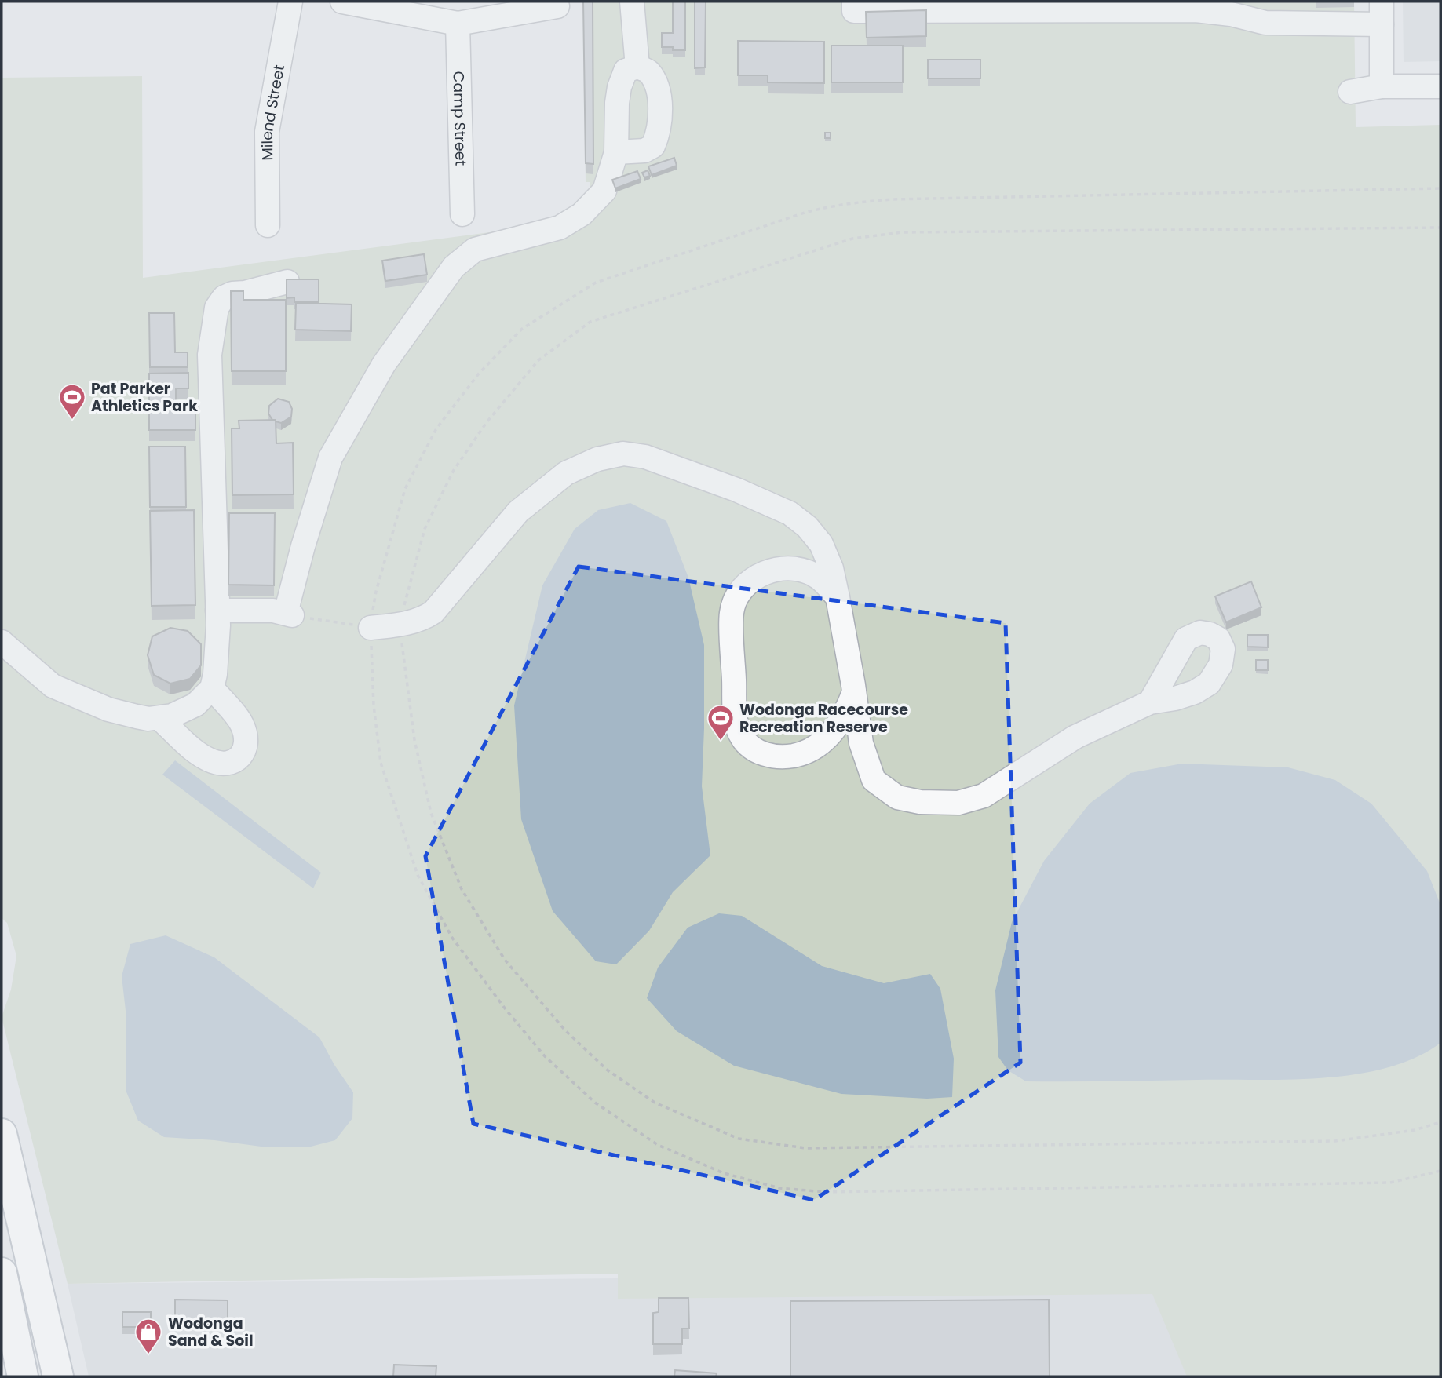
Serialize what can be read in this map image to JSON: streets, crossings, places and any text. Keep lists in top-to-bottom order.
{
  "streets": {
    "street": ["Milend Street", "Camp Street"]
  },
  "places": {
    "sports": ["Pat Parker Athletics Park", "Wodonga Racecourse Recreation Reserve"],
    "shop": ["Wodonga Sand & Soil"]
  }
}
